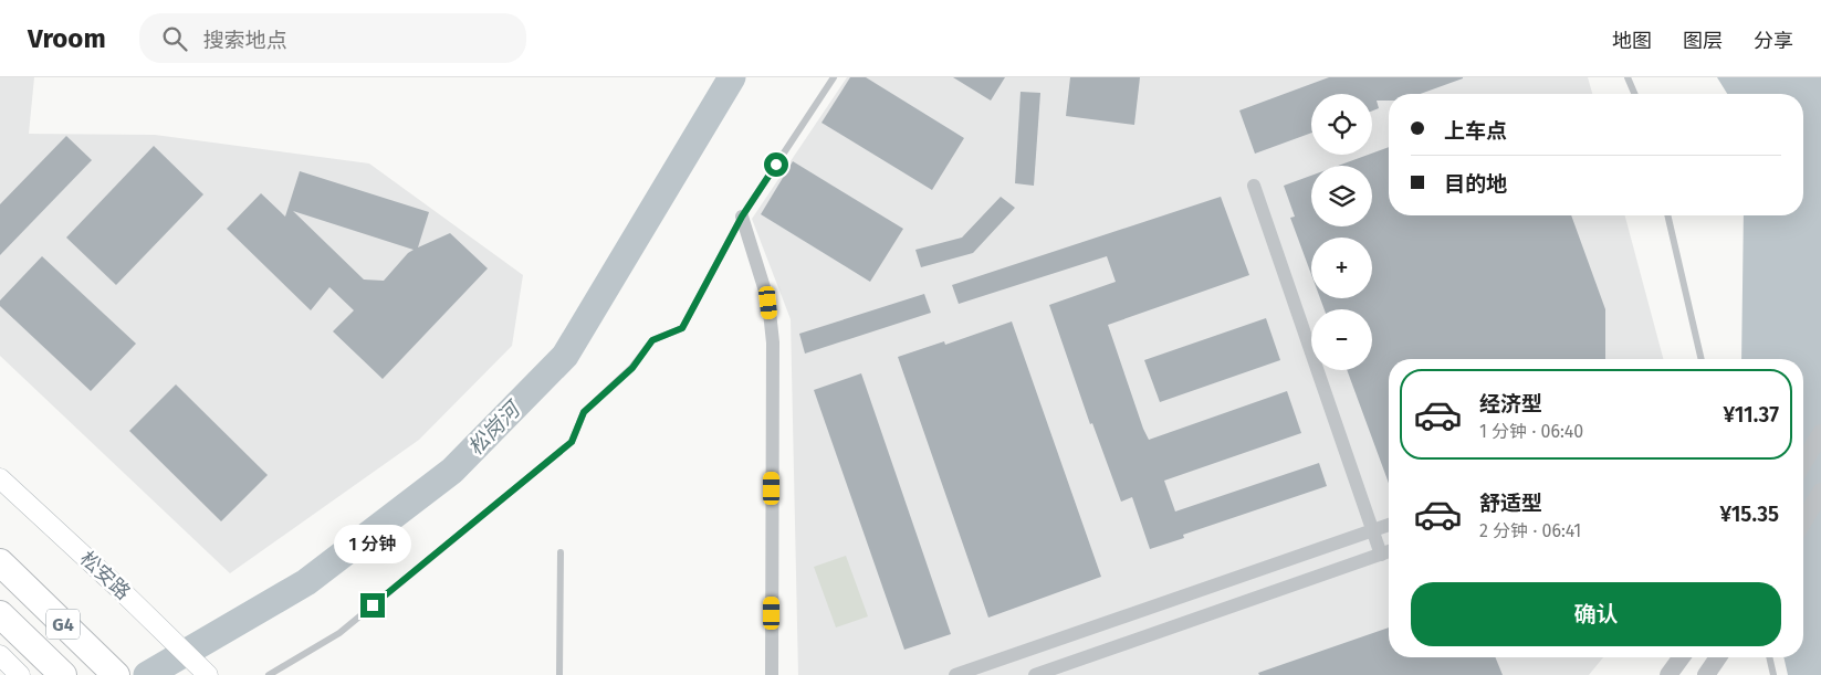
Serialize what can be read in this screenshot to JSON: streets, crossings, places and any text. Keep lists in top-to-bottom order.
{
  "streets": {
    "highway": ["G4"],
    "main road": ["松安路"]
  },
  "water": ["松岗河"],
  "page": {
    "header": "Vroom",
    "search": "搜索地点",
    "nav": ["地图", "图层", "分享"],
    "map_buttons": ["+", "−"],
    "banner": ["上车点", "目的地"],
    "list": [
      {
        "name": "经济型",
        "note": "1 分钟 · 06:40",
        "value": "¥11.37"
      },
      {
        "name": "舒适型",
        "note": "2 分钟 · 06:41",
        "value": "¥15.35"
      }
    ],
    "bubble": "1 分钟",
    "buttons": "确认"
  }
}
